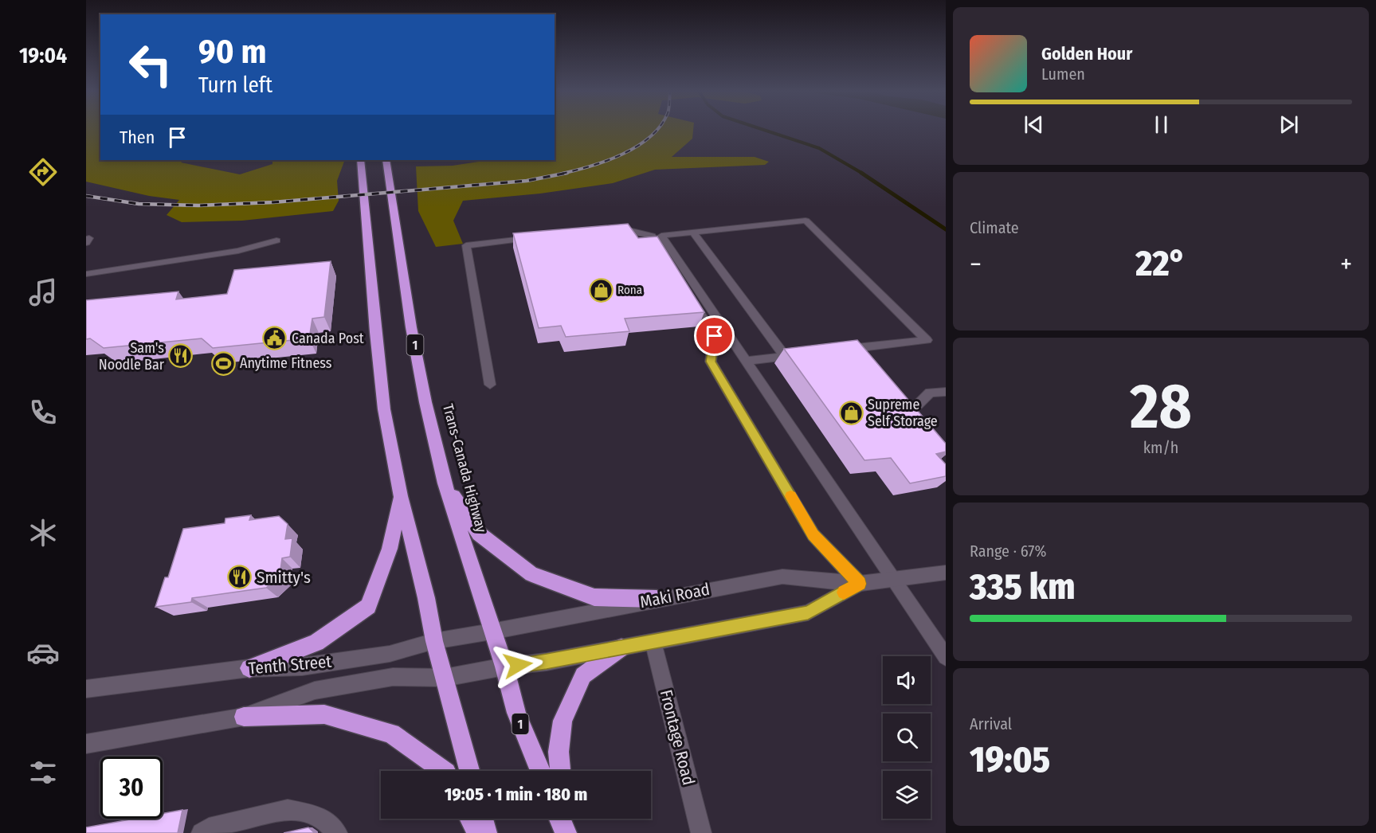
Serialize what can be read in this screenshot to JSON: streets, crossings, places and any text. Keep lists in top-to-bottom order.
{
  "streets": {
    "highway": ["1", "Trans-Canada Highway"],
    "street": ["Maki Road", "Tenth Street", "Frontage Road"]
  },
  "crossings": [
    ["Trans-Canada Highway", "Maki Road"],
    ["Trans-Canada Highway", "Tenth Street"],
    ["Maki Road", "Tenth Street"],
    ["Maki Road", "Frontage Road"]
  ],
  "places": {
    "shop": ["Rona", "Supreme Self Storage"],
    "public building": ["Canada Post"],
    "restaurant": ["Sam's Noodle Bar", "Smitty's"],
    "sports": ["Anytime Fitness"]
  },
  "page": {
    "tabs": "19:04",
    "turn": ["90 m", "Turn left"],
    "song": ["Golden Hour", "Lumen"],
    "then": "Then",
    "tile": [
      "Climate",
      ["28", "km/h"],
      ["Range · 67%", "335 km"],
      ["Arrival", "19:05"]
    ],
    "heat": ["−", "22°", "+"],
    "limit": "30",
    "trip": "19:05 · 1 min · 180 m"
  }
}
